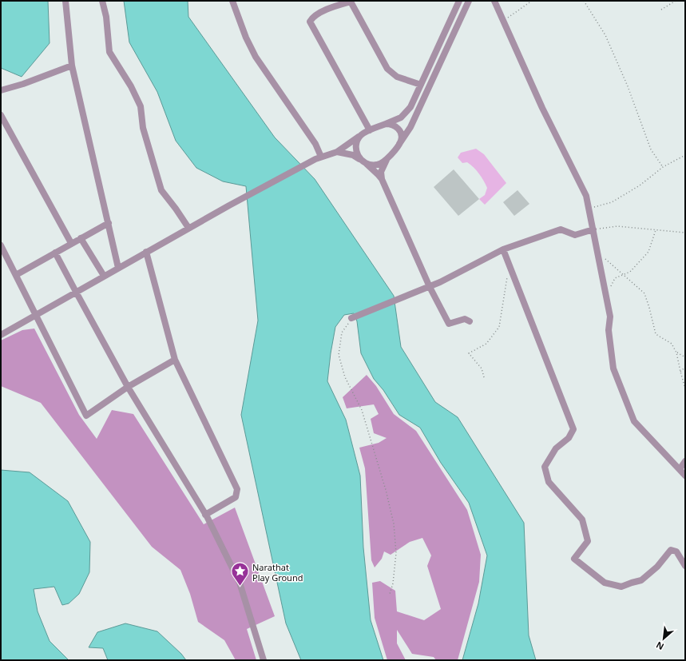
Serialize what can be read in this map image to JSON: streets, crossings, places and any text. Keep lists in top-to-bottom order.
{
  "places": {
    "place": ["Narathat Play Ground"]
  },
  "north": "bottom left"
}
